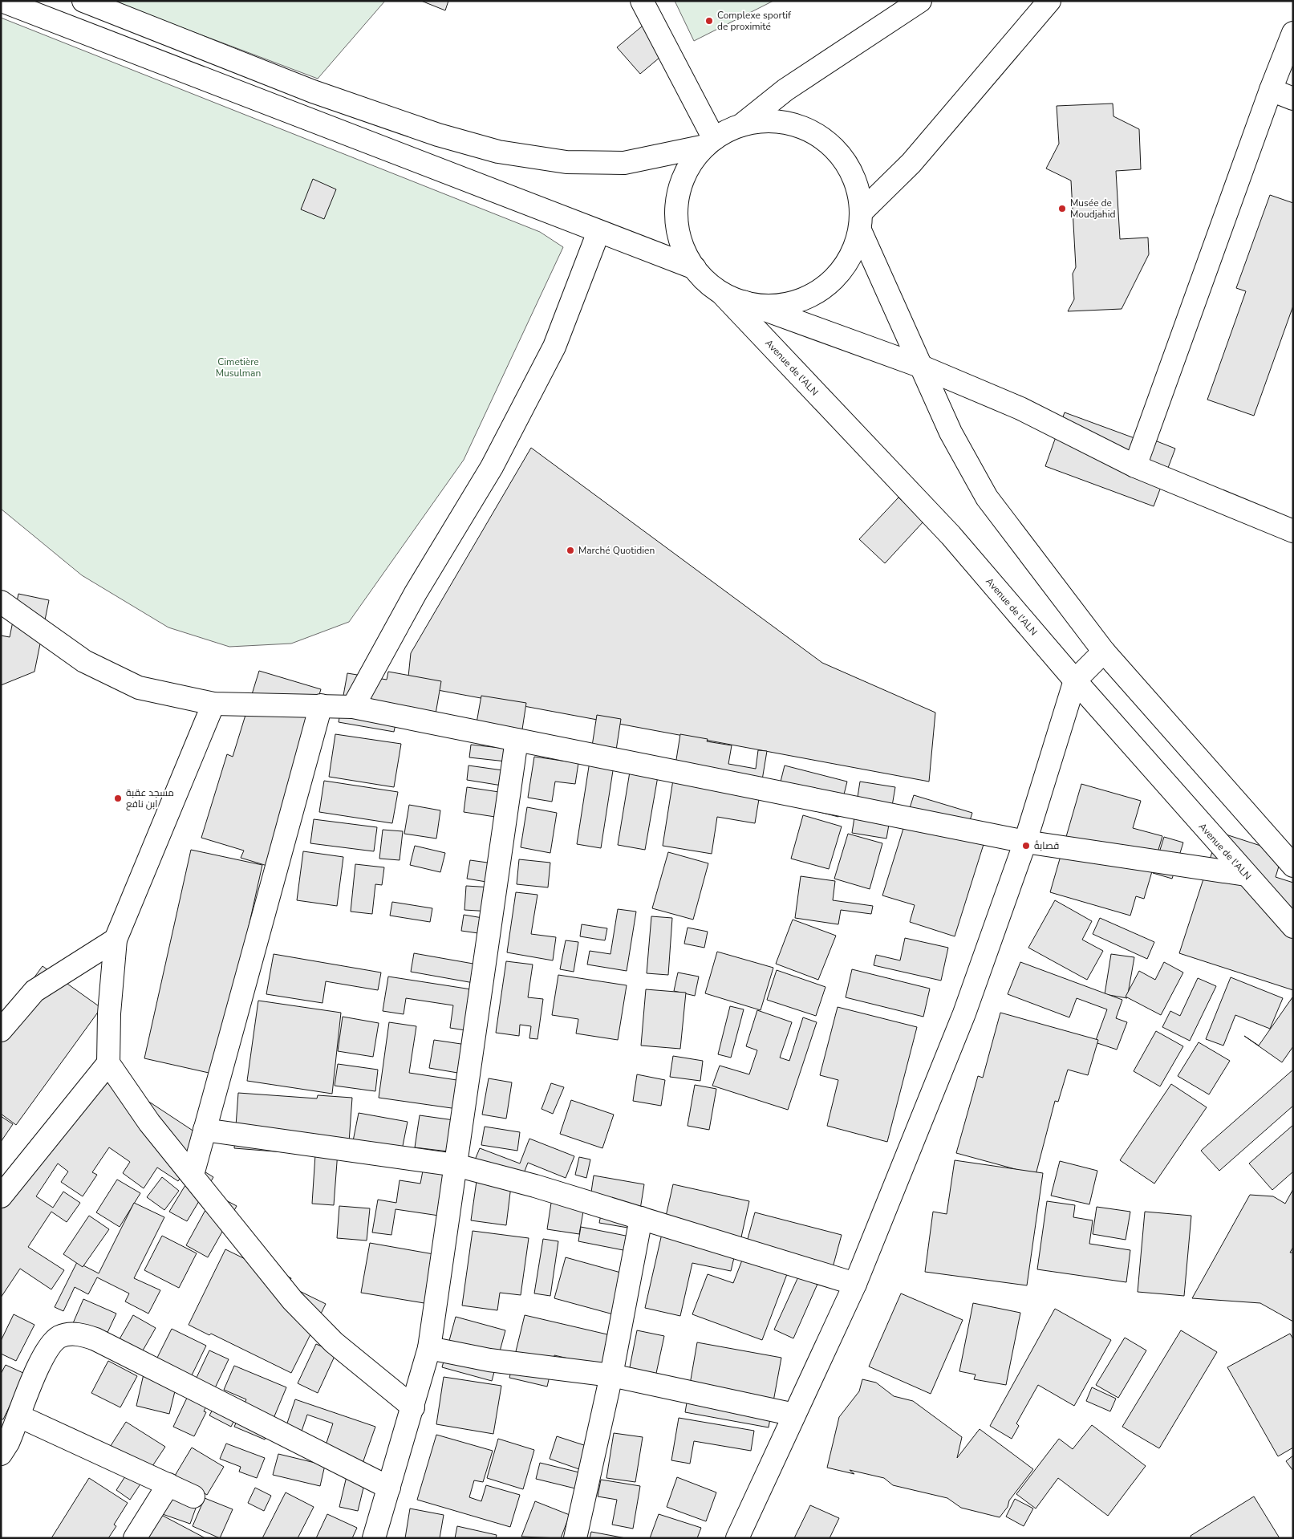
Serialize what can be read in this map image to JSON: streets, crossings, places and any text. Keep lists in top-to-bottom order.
{
  "streets": {
    "main road": ["Avenue de l'ALN"]
  },
  "parks": ["Cimetière Musulman"],
  "places": [
    "Complexe sportif de proximité",
    "Musée de Moudjahid",
    "Marché Quotidien",
    "مسجد عقبة ابن نافع",
    "قصابةُ"
  ]
}
